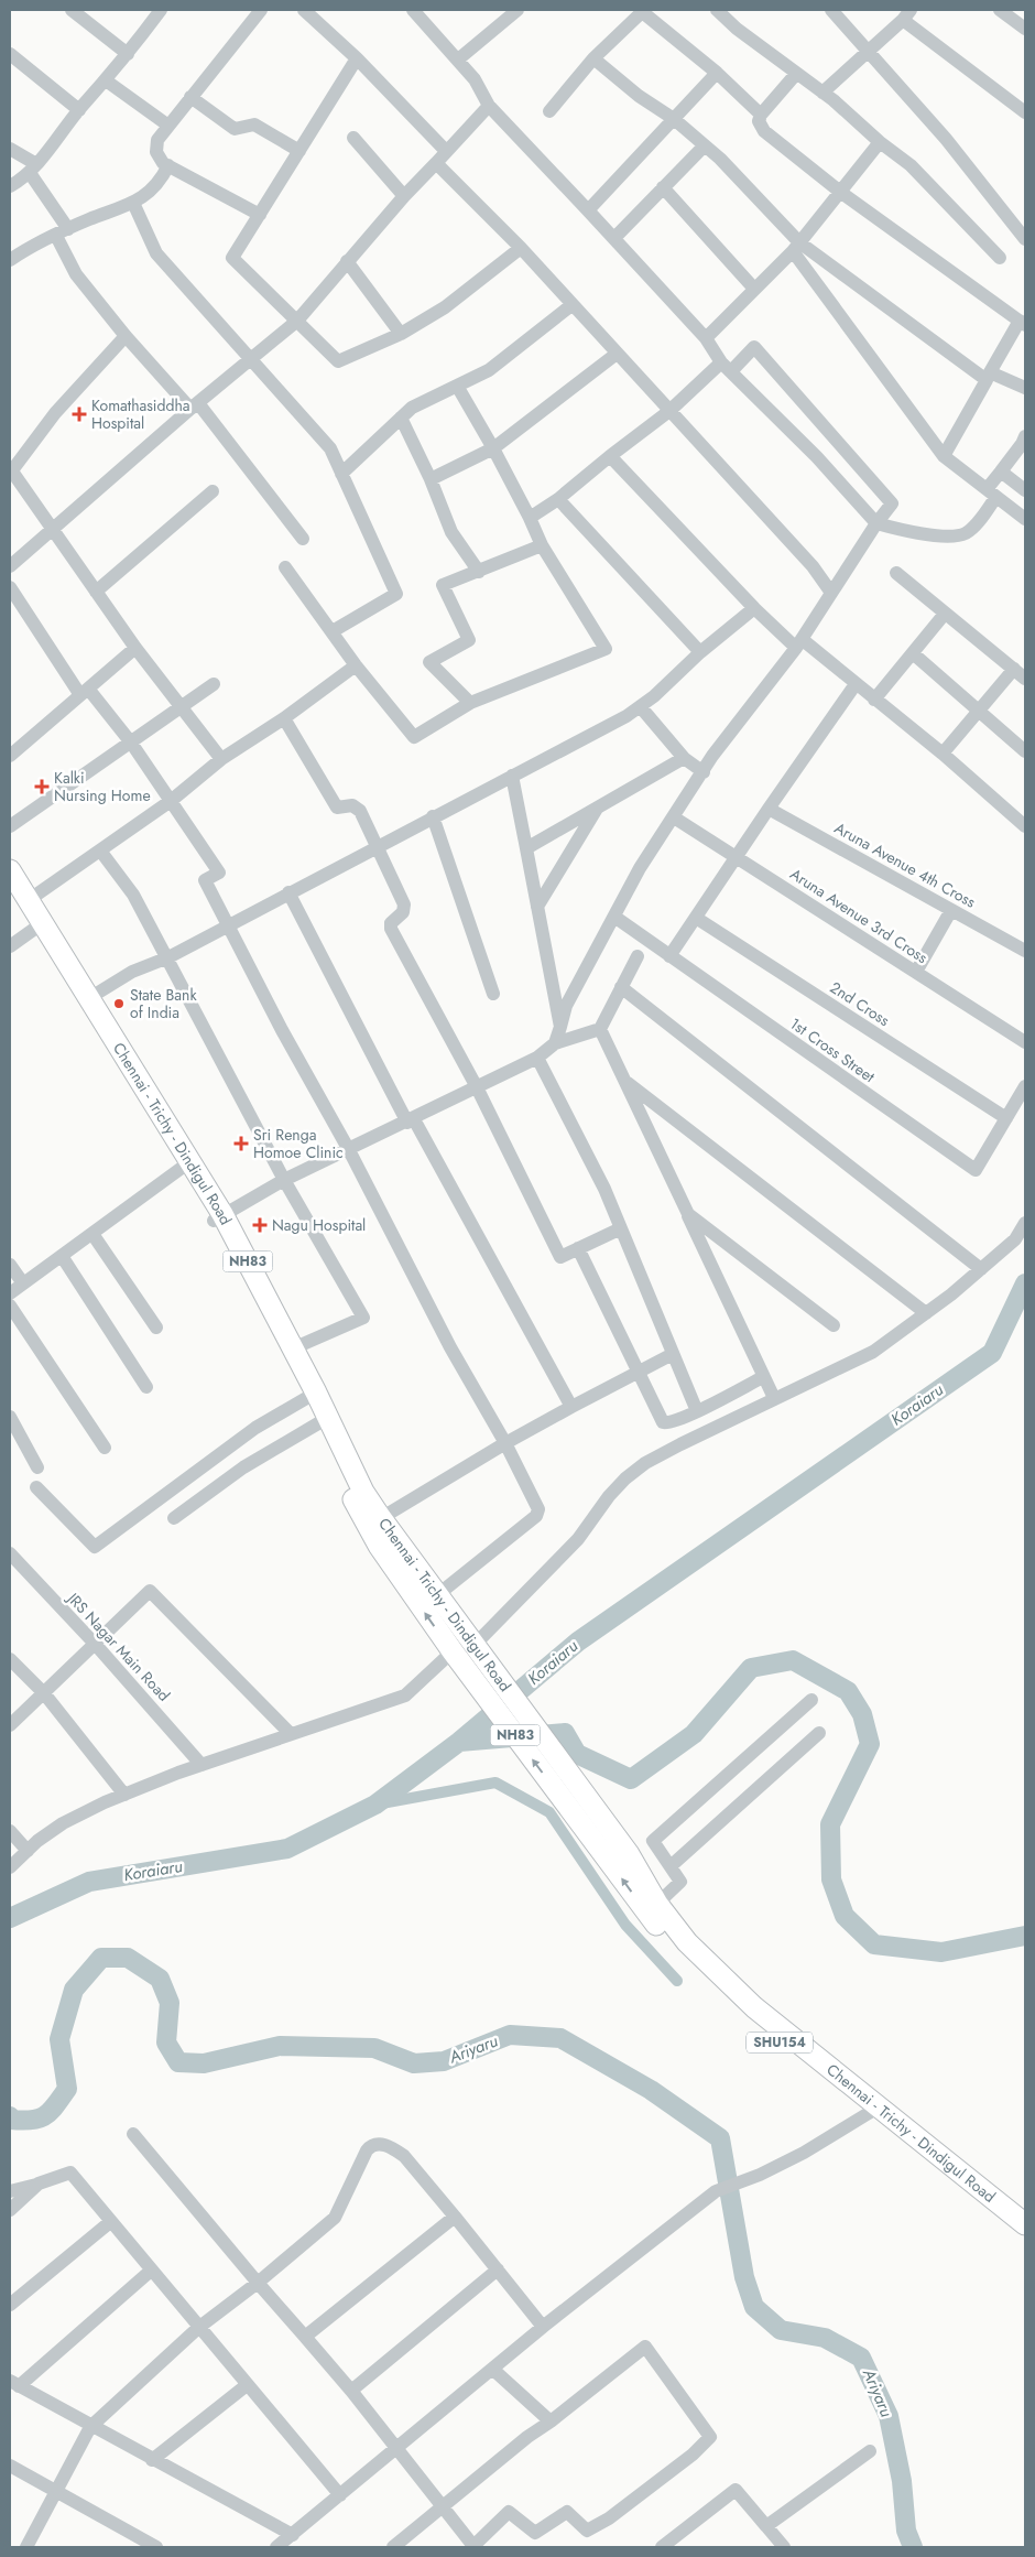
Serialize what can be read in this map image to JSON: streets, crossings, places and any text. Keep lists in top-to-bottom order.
{
  "streets": {
    "highway": ["Chennai - Trichy - Dindigul Road", "NH83", "SHU154"],
    "street": [
      "Aruna Avenue 4th Cross",
      "Aruna Avenue 3rd Cross",
      "2nd Cross",
      "1st Cross Street",
      "JRS Nagar Main Road"
    ]
  },
  "crossings": [
    ["2nd Cross", "1st Cross Street"]
  ],
  "water": ["Koraiaru", "Ariyaru"],
  "places": {
    "health": [
      "Komathasiddha Hospital",
      "Kalki Nursing Home",
      "Sri Renga Homoe Clinic",
      "Nagu Hospital"
    ],
    "other": ["State Bank of India"]
  }
}
